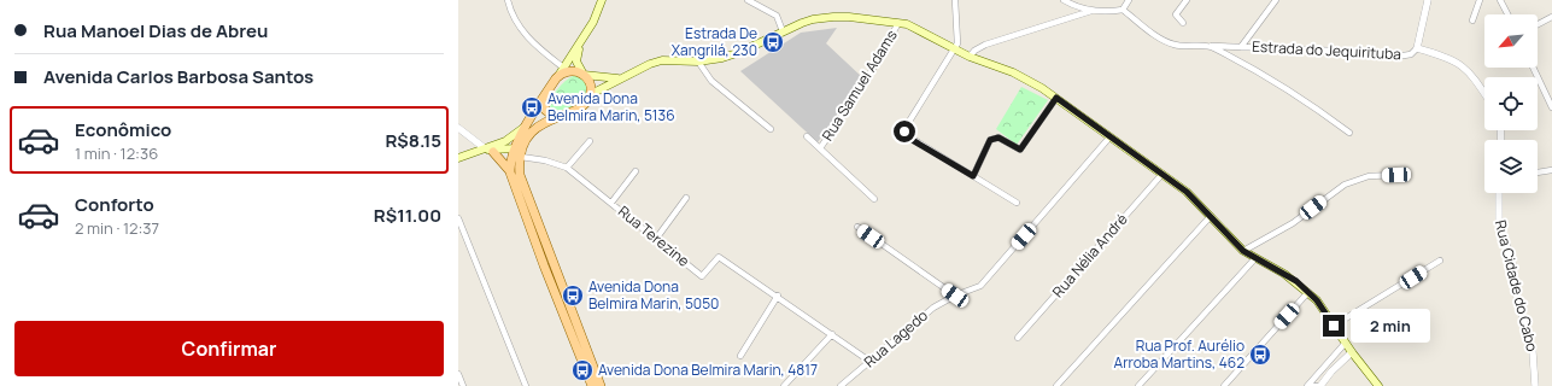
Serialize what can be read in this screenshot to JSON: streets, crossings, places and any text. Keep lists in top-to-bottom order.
{
  "streets": {
    "street": [
      "Estrada do Jequirituba",
      "Rua Samuel Adams",
      "Rua Terezine",
      "Rua Nélia André",
      "Rua Cidade do Cabo",
      "Rua Lagedo"
    ]
  },
  "crossings": [
    ["Rua Terezine", "Rua Lagedo"]
  ],
  "places": {
    "bus stop": [
      "Estrada De Xangrilá, 230",
      "Avenida Dona Belmira Marin, 5136",
      "Avenida Dona Belmira Marin, 5050",
      "Rua Prof. Aurélio Arroba Martins, 462",
      "Avenida Dona Belmira Marin, 4817"
    ]
  },
  "north": "bottom left",
  "page": {
    "banner": ["Rua Manoel Dias de Abreu", "Avenida Carlos Barbosa Santos"],
    "list": [
      {
        "name": "Econômico",
        "note": "1 min · 12:36",
        "value": "R$8.15"
      },
      {
        "name": "Conforto",
        "note": "2 min · 12:37",
        "value": "R$11.00"
      }
    ],
    "bubble": "2 min",
    "buttons": "Confirmar"
  }
}
